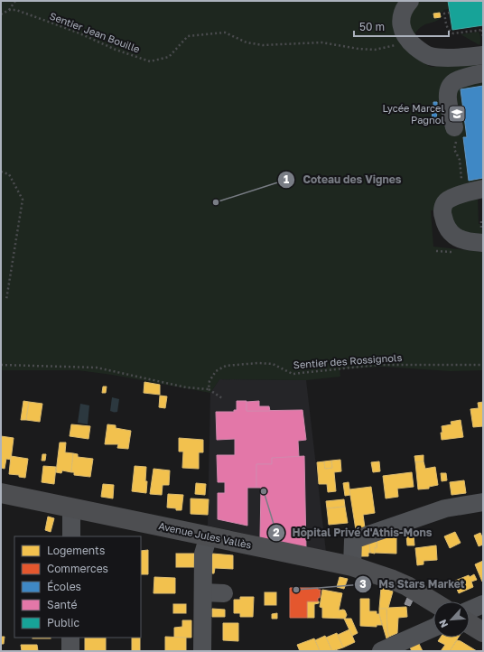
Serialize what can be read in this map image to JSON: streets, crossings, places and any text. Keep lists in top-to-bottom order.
{
  "streets": {
    "main road": ["Avenue Jules Vallès"],
    "path": ["Sentier Jean Bouille", "Sentier des Rossignols"]
  },
  "places": {
    "school or university": ["Lycée Marcel Pagnol"],
    "other": ["Coteau des Vignes", "Hôpital Privé d'Athis-Mons", "Ms Stars Market"]
  },
  "legend": [
    "Logements",
    "Commerces",
    "Écoles",
    "Santé",
    "Public"
  ],
  "scale_bar": "50 m",
  "north": "bottom left"
}
